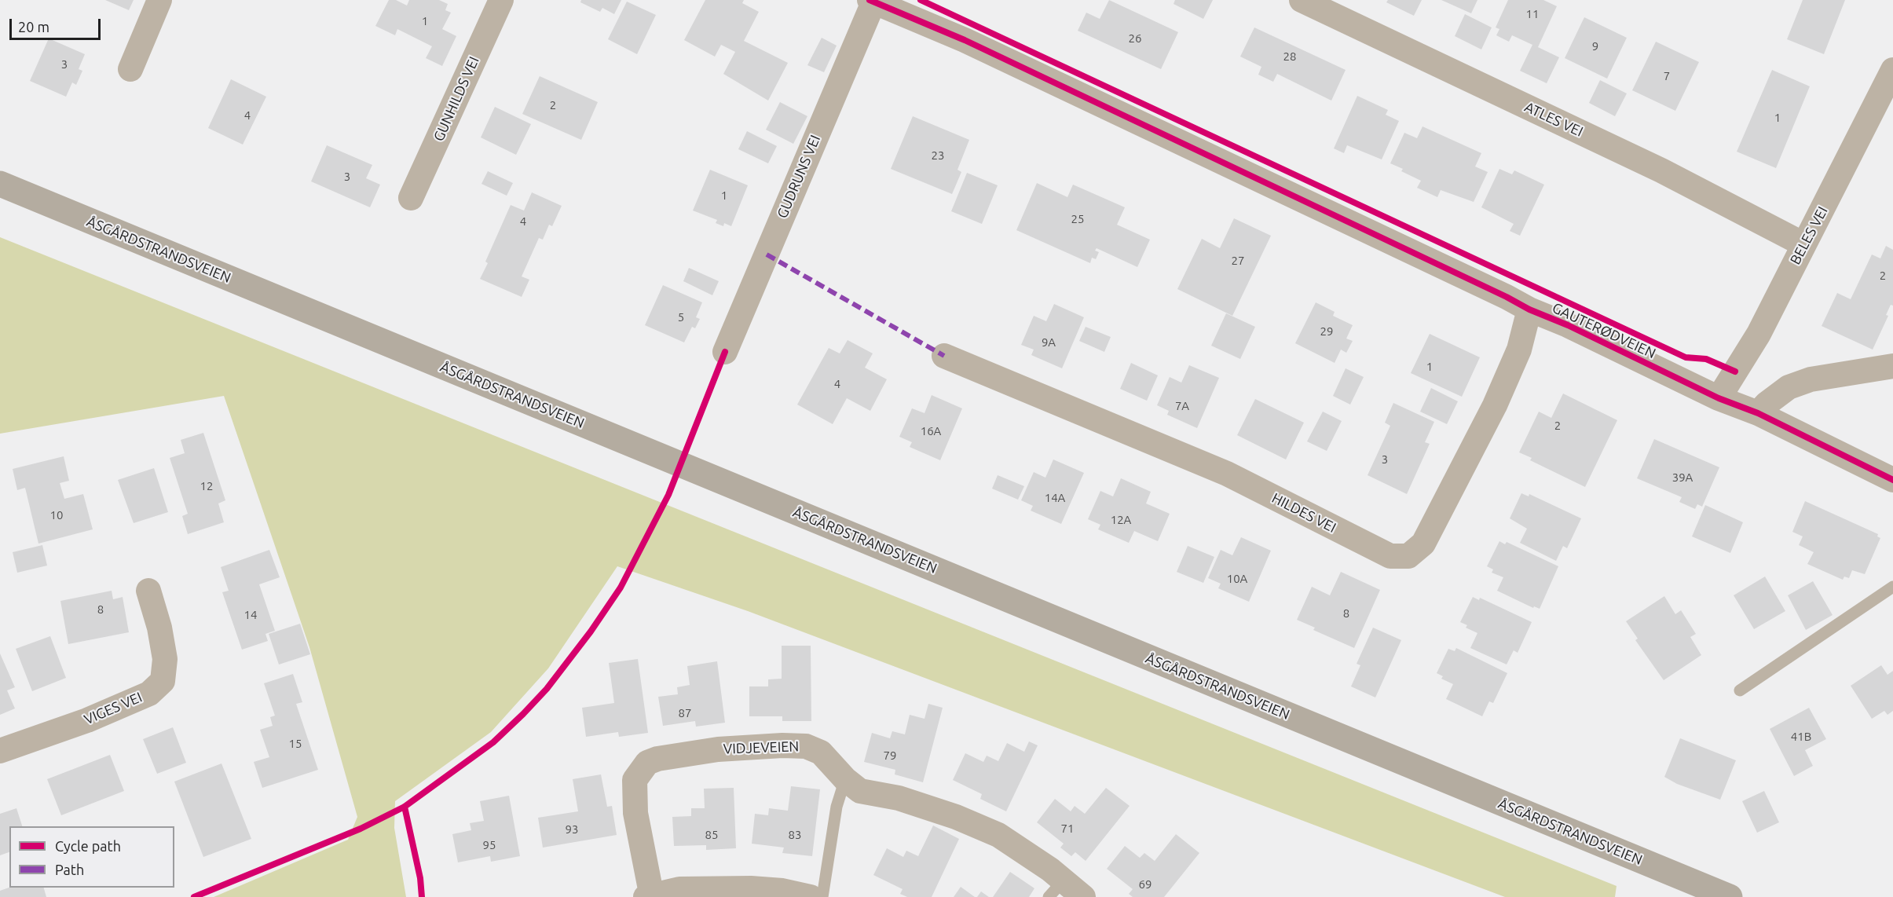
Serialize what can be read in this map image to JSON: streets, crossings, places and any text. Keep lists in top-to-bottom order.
{
  "streets": {
    "main road": ["ÅSGÅRDSTRANDSVEIEN"],
    "street": [
      "GUNHILDS VEI",
      "ATLES VEI",
      "GUDRUNS VEI",
      "BELES VEI",
      "GAUTERØDVEIEN",
      "HILDES VEI",
      "VIGES VEI",
      "VIDJEVEIEN"
    ]
  },
  "crossings": [
    ["ATLES VEI", "BELES VEI"],
    ["GUDRUNS VEI", "GAUTERØDVEIEN"],
    ["BELES VEI", "GAUTERØDVEIEN"],
    ["GAUTERØDVEIEN", "HILDES VEI"]
  ],
  "house_numbers": [
    "11",
    "1",
    "26",
    "9",
    "28",
    "3",
    "7",
    "2",
    "4",
    "1",
    "23",
    "3",
    "1",
    "25",
    "4",
    "27",
    "2",
    "5",
    "29",
    "9A",
    "1",
    "4",
    "7A",
    "2",
    "16A",
    "3",
    "39A",
    "12",
    "14A",
    "10",
    "12A",
    "10A",
    "8",
    "8",
    "14",
    "87",
    "41B",
    "15",
    "79",
    "71",
    "93",
    "85",
    "83",
    "95",
    "69"
  ],
  "legend": ["Cycle path", "Path"],
  "scale_bar": "20 m"
}
